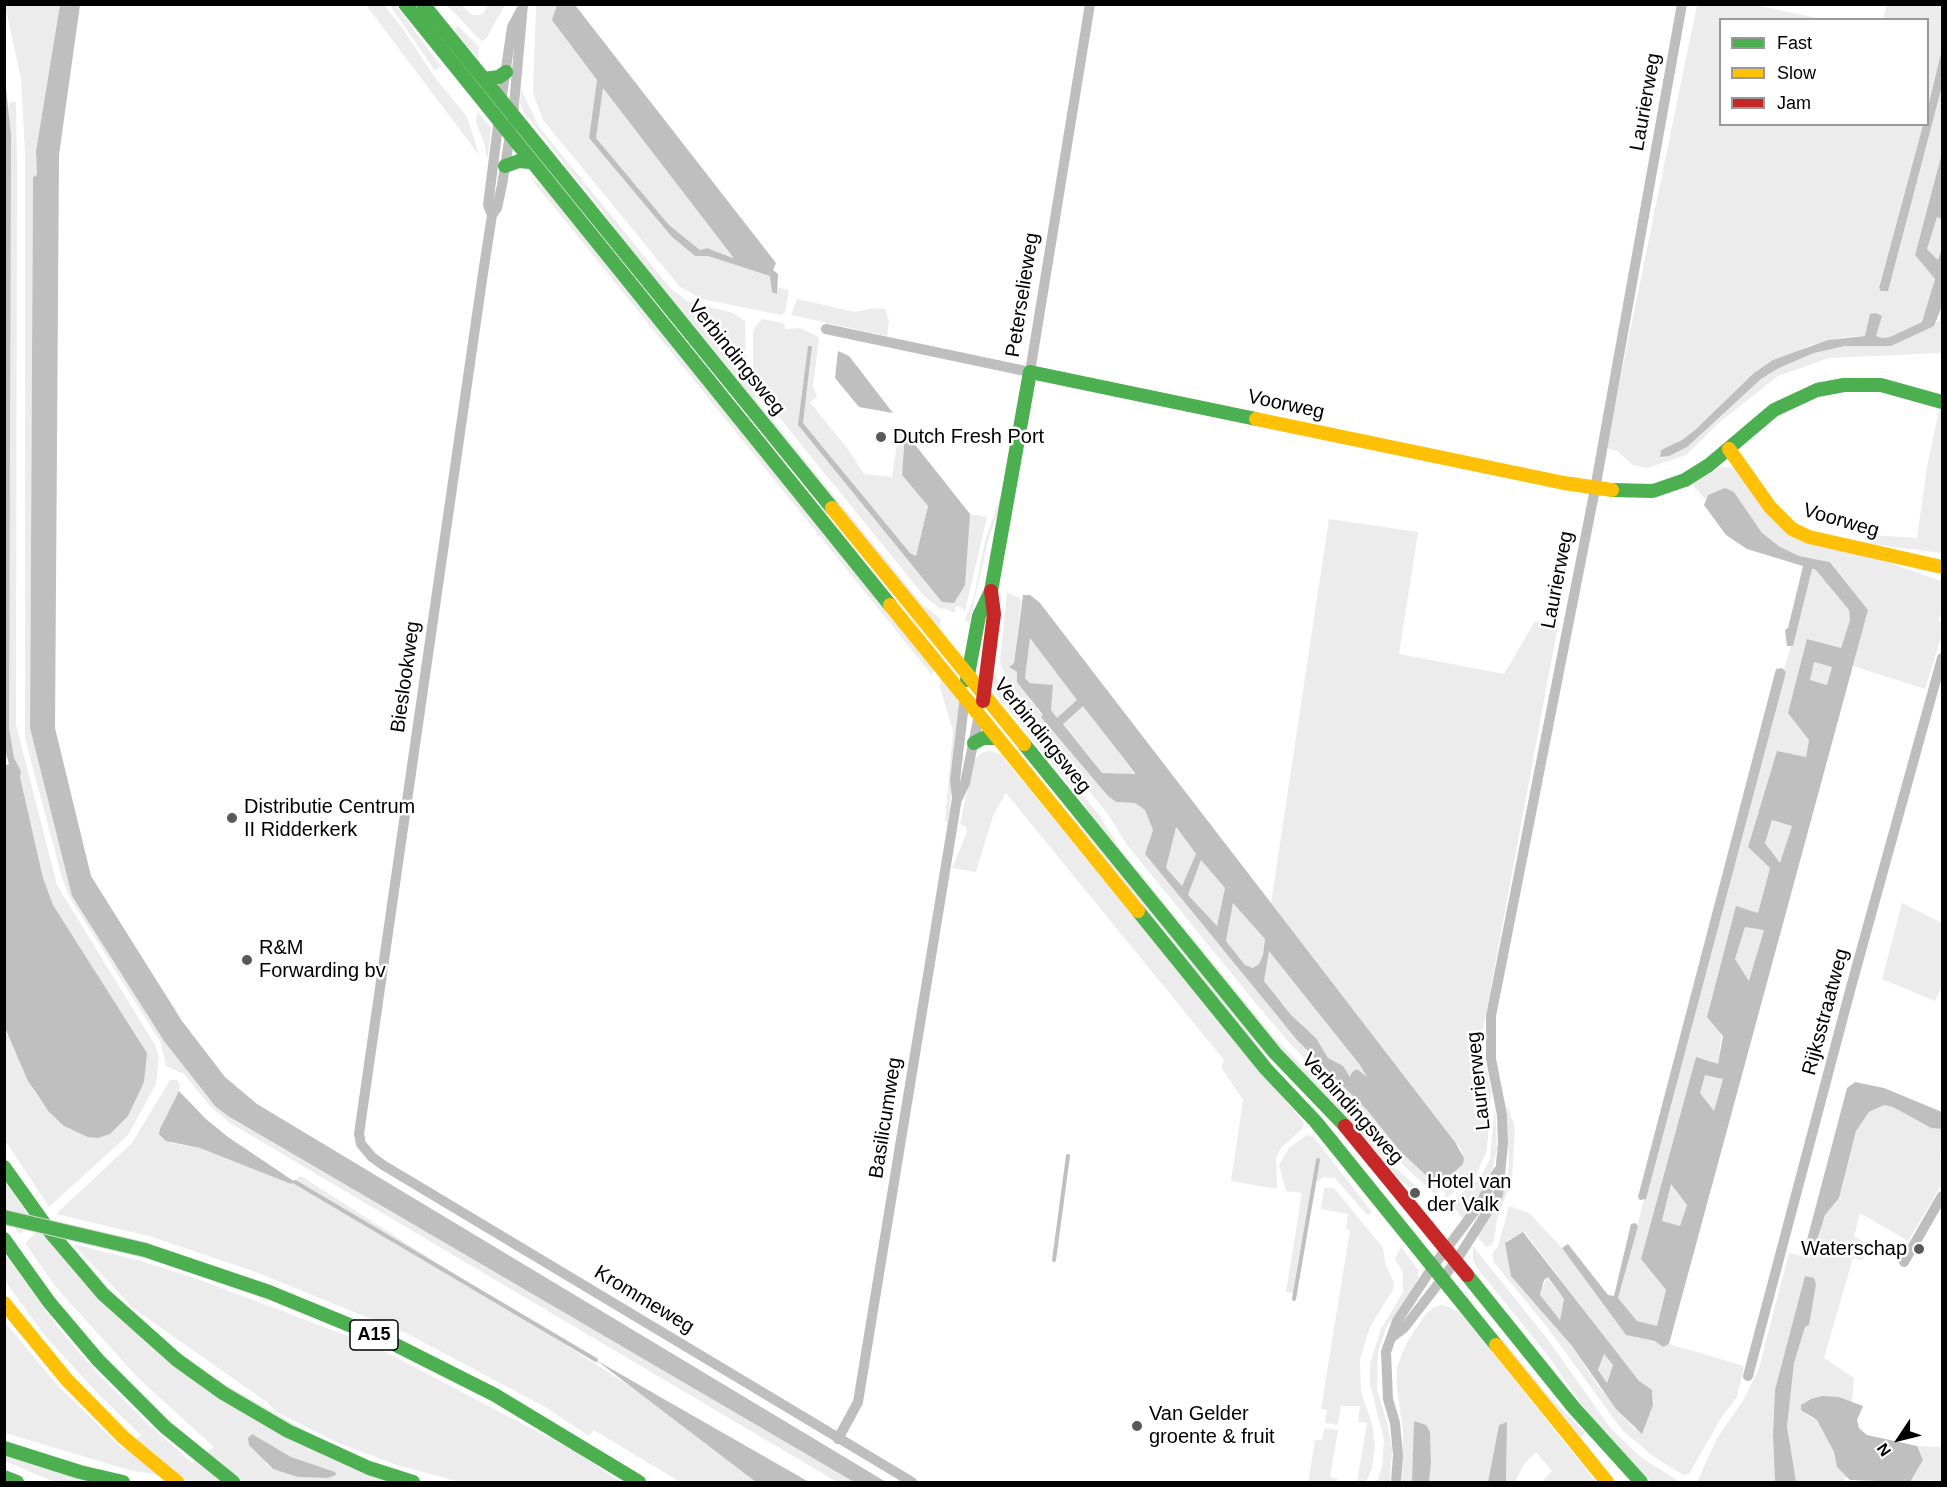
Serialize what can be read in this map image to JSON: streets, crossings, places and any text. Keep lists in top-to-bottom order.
{
  "streets": {
    "main road": [
      "Peterselieweg",
      "Verbindingsweg",
      "Voorweg",
      "A15"
    ],
    "street": [
      "Laurierweg",
      "Bieslookweg",
      "Rijksstraatweg",
      "Basilicumweg",
      "Krommeweg"
    ]
  },
  "crossings": [
    ["Laurierweg", "Verbindingsweg"],
    ["Laurierweg", "Voorweg"],
    ["Peterselieweg", "Verbindingsweg"],
    ["Peterselieweg", "Voorweg"],
    ["Peterselieweg", "Basilicumweg"],
    ["Verbindingsweg", "Bieslookweg"],
    ["Verbindingsweg", "Basilicumweg"],
    ["Bieslookweg", "Krommeweg"],
    ["Basilicumweg", "Krommeweg"]
  ],
  "places": [
    "Dutch Fresh Port",
    "Distributie Centrum II Ridderkerk",
    "R&M Forwarding bv",
    "Hotel van der Valk",
    "Waterschap",
    "Van Gelder groente & fruit"
  ],
  "legend": ["Fast", "Slow", "Jam"],
  "north": "bottom left"
}
